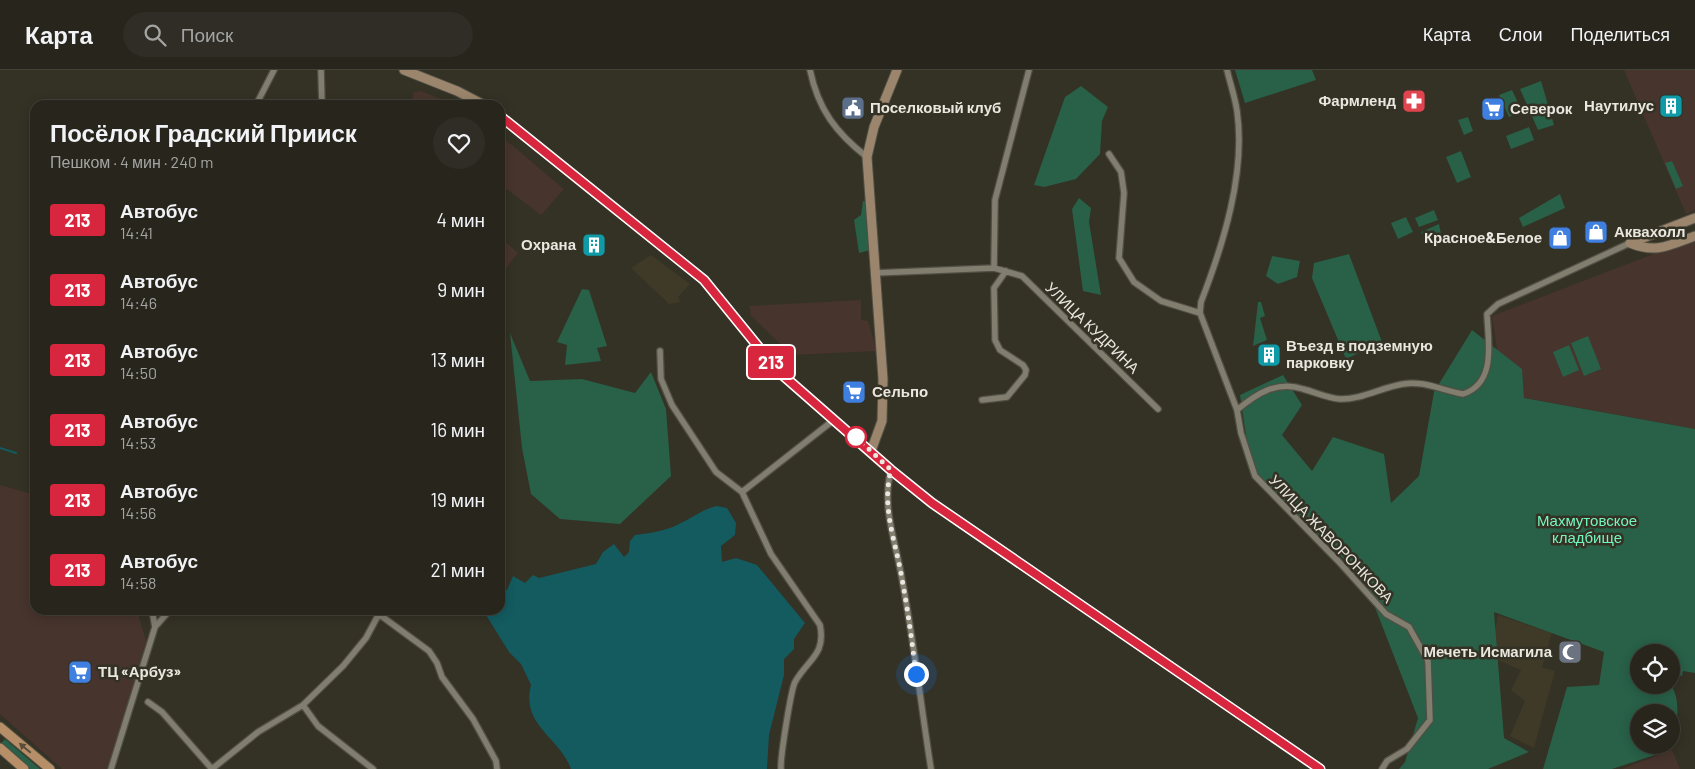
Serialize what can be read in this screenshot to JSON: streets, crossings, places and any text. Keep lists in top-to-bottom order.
{
  "streets": {
    "street": ["УЛИЦА КУДРИНА", "УЛИЦА ЖАВОРОНКОВА"]
  },
  "parks": ["Махмутовское кладбище"],
  "places": {
    "pharmacy": ["Фармленд"],
    "building": ["Наутилус", "Охрана", "Въезд в подземную парковку"],
    "public building": ["Поселковый клуб"],
    "supermarket": ["Северок", "Сельпо", "ТЦ «Арбуз»"],
    "shop": ["Аквахолл", "Красное&Белое"],
    "mosque": ["Мечеть Исмагила"]
  },
  "lines": ["bus line 213"],
  "page": {
    "header": "Карта",
    "search": "Поиск",
    "nav": ["Карта", "Слои", "Поделиться"],
    "on_map": "213",
    "heading": ["Посёлок Градский Прииск", "Пешком · 4 мин · 240 m"],
    "list": [
      {
        "mark": "213",
        "name": "Автобус",
        "note": "14:41",
        "value": "4 мин"
      },
      {
        "mark": "213",
        "name": "Автобус",
        "note": "14:46",
        "value": "9 мин"
      },
      {
        "mark": "213",
        "name": "Автобус",
        "note": "14:50",
        "value": "13 мин"
      },
      {
        "mark": "213",
        "name": "Автобус",
        "note": "14:53",
        "value": "16 мин"
      },
      {
        "mark": "213",
        "name": "Автобус",
        "note": "14:56",
        "value": "19 мин"
      },
      {
        "mark": "213",
        "name": "Автобус",
        "note": "14:58",
        "value": "21 мин"
      }
    ]
  }
}
